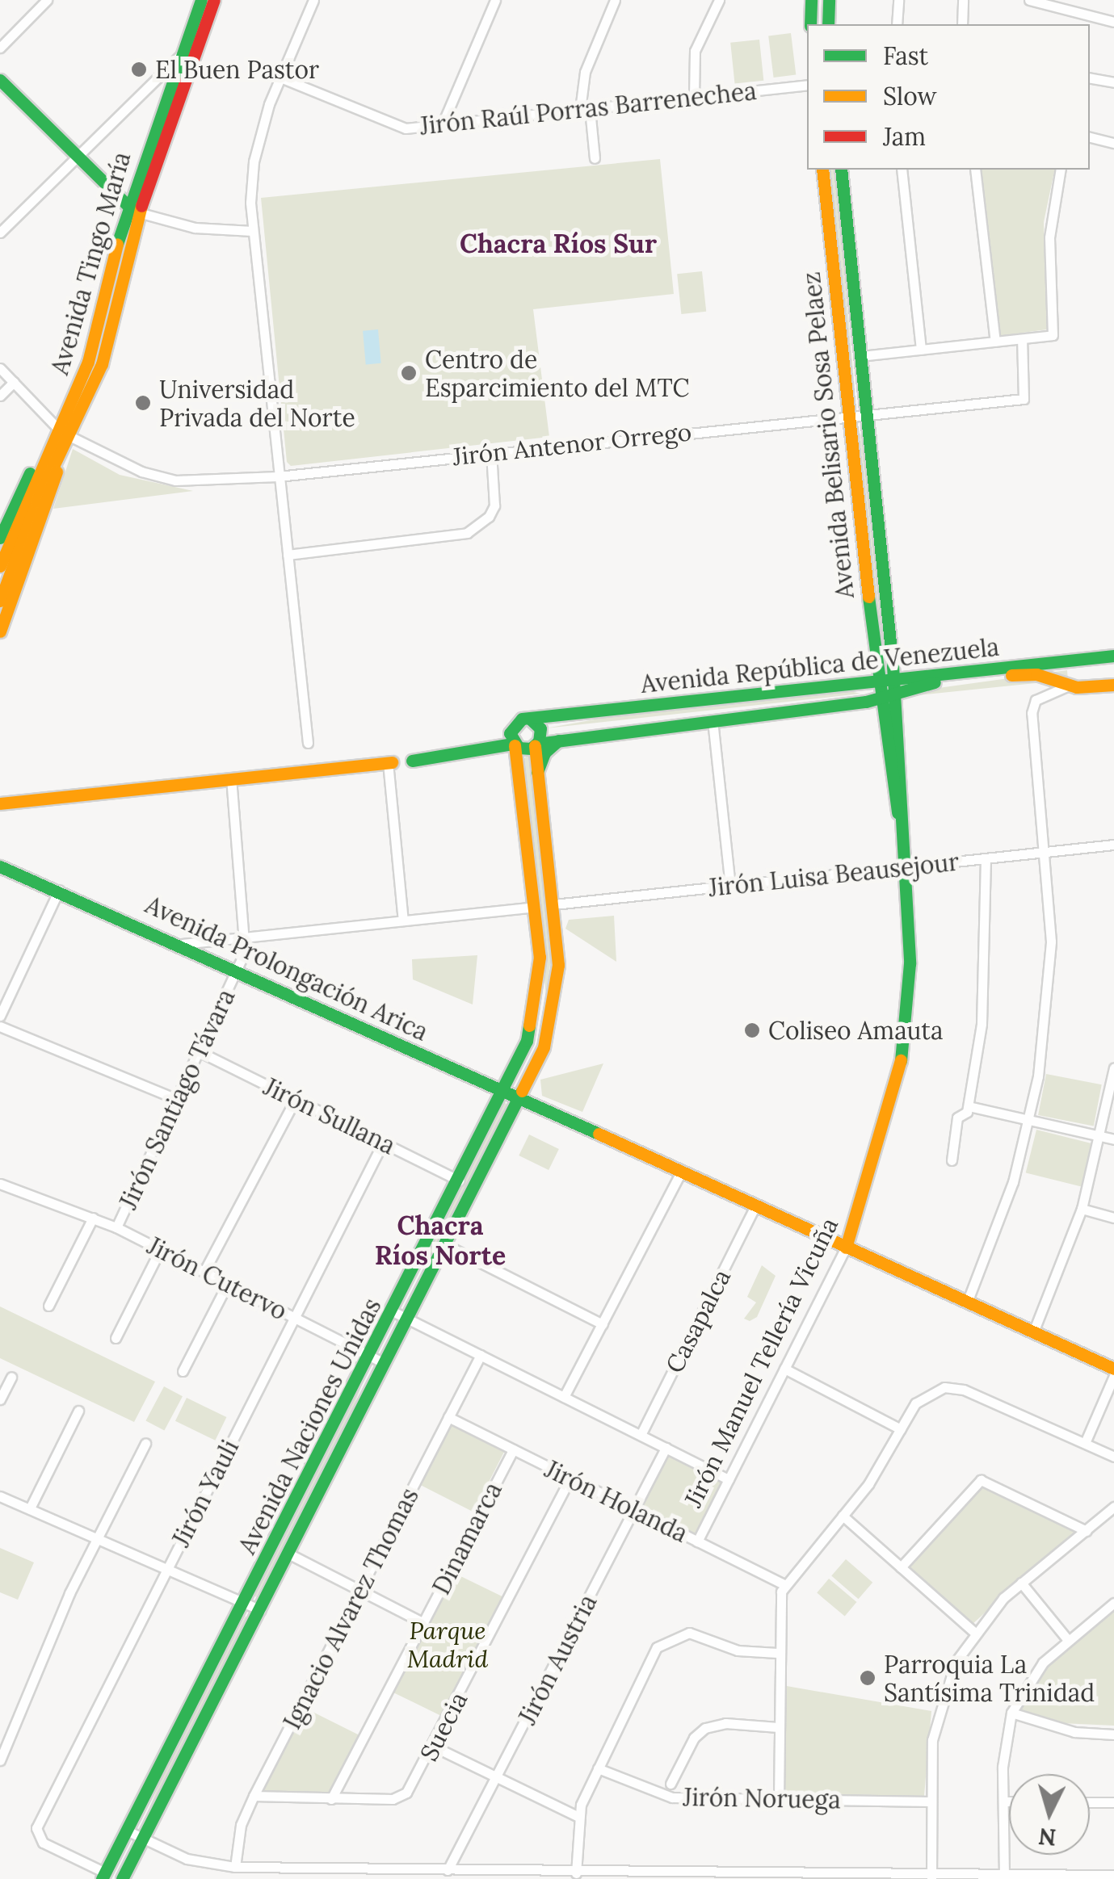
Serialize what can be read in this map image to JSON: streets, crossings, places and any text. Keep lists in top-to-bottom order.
{
  "streets": {
    "main road": [
      "Avenida Tingo María",
      "Avenida Belisario Sosa Pelaez",
      "Avenida República de Venezuela",
      "Avenida Prolongación Arica",
      "Jirón Manuel Tellería Vicuña",
      "Avenida Naciones Unidas"
    ],
    "street": [
      "Jirón Raúl Porras Barrenechea",
      "Jirón Antenor Orrego",
      "Jirón Luisa Beausejour",
      "Jirón Santiago Távara",
      "Jirón Sullana",
      "Jirón Cutervo",
      "Casapalca",
      "Jirón Yauli",
      "Jirón Holanda",
      "Dinamarca",
      "Ignacio Alvarez Thomas",
      "Jirón Austria",
      "Suecia",
      "Jirón Noruega"
    ]
  },
  "crossings": [
    ["Avenida Tingo María", "Jirón Antenor Orrego"],
    ["Avenida Belisario Sosa Pelaez", "Jirón Antenor Orrego"],
    ["Avenida Belisario Sosa Pelaez", "Avenida República de Venezuela"],
    ["Avenida Belisario Sosa Pelaez", "Jirón Manuel Tellería Vicuña"],
    ["Avenida República de Venezuela", "Jirón Manuel Tellería Vicuña"],
    ["Avenida República de Venezuela", "Avenida Naciones Unidas"],
    ["Jirón Luisa Beausejour", "Jirón Manuel Tellería Vicuña"],
    ["Jirón Luisa Beausejour", "Avenida Naciones Unidas"],
    ["Avenida Prolongación Arica", "Jirón Santiago Távara"],
    ["Avenida Prolongación Arica", "Casapalca"],
    ["Avenida Prolongación Arica", "Jirón Manuel Tellería Vicuña"],
    ["Avenida Prolongación Arica", "Avenida Naciones Unidas"],
    ["Jirón Santiago Távara", "Jirón Sullana"],
    ["Jirón Santiago Távara", "Jirón Cutervo"],
    ["Jirón Sullana", "Avenida Naciones Unidas"],
    ["Jirón Sullana", "Jirón Yauli"],
    ["Jirón Cutervo", "Avenida Naciones Unidas"],
    ["Jirón Cutervo", "Jirón Yauli"],
    ["Jirón Manuel Tellería Vicuña", "Jirón Holanda"],
    ["Avenida Naciones Unidas", "Jirón Yauli"],
    ["Jirón Holanda", "Dinamarca"],
    ["Jirón Holanda", "Ignacio Alvarez Thomas"],
    ["Jirón Holanda", "Jirón Austria"],
    ["Jirón Holanda", "Suecia"],
    ["Dinamarca", "Suecia"],
    ["Ignacio Alvarez Thomas", "Suecia"]
  ],
  "districts": ["Chacra Ríos Sur", "Chacra Ríos Norte"],
  "parks": ["Parque Madrid"],
  "places": [
    "El Buen Pastor",
    "Centro de Esparcimiento del MTC",
    "Universidad Privada del Norte",
    "Coliseo Amauta",
    "Parroquia La Santísima Trinidad"
  ],
  "legend": ["Fast", "Slow", "Jam"],
  "north": "bottom"
}
